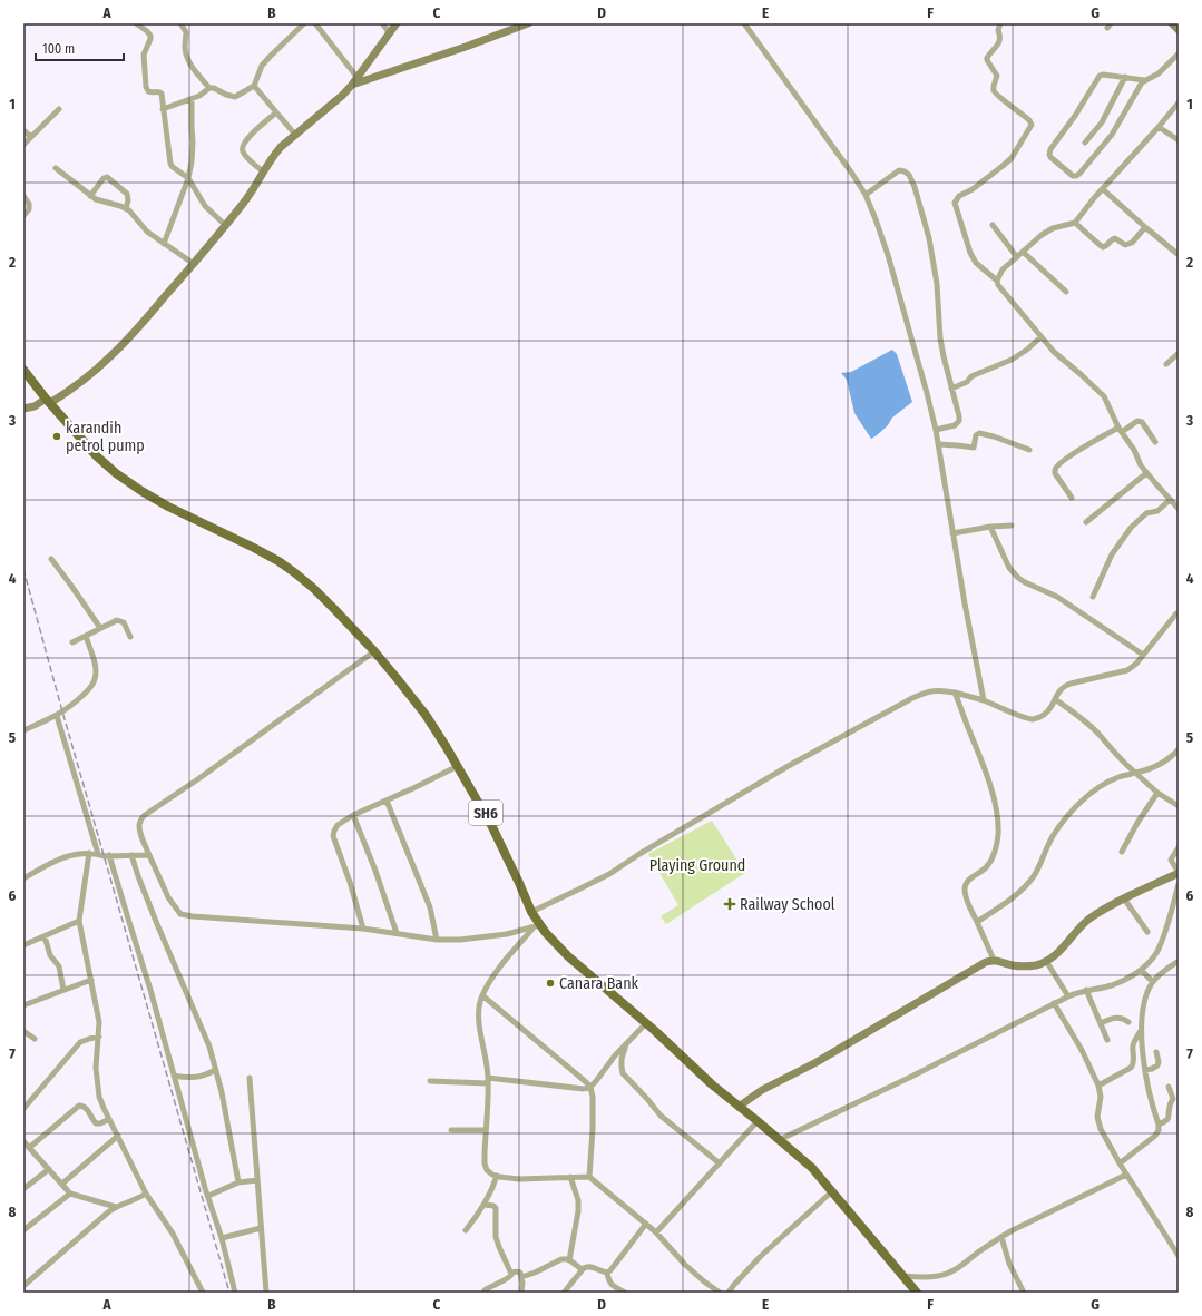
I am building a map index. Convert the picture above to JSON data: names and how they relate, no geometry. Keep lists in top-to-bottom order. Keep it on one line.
{"streets":{"main road":["SH6"]},"parks":["Playing Ground"],"places":{"other":["karandih petrol pump","Canara Bank"],"health":["Railway School"]},"scale_bar":"100 m","grid":{"columns":["A","B","C","D","E","F","G"],"rows":["1","2","3","4","5","6","7","8"]}}
